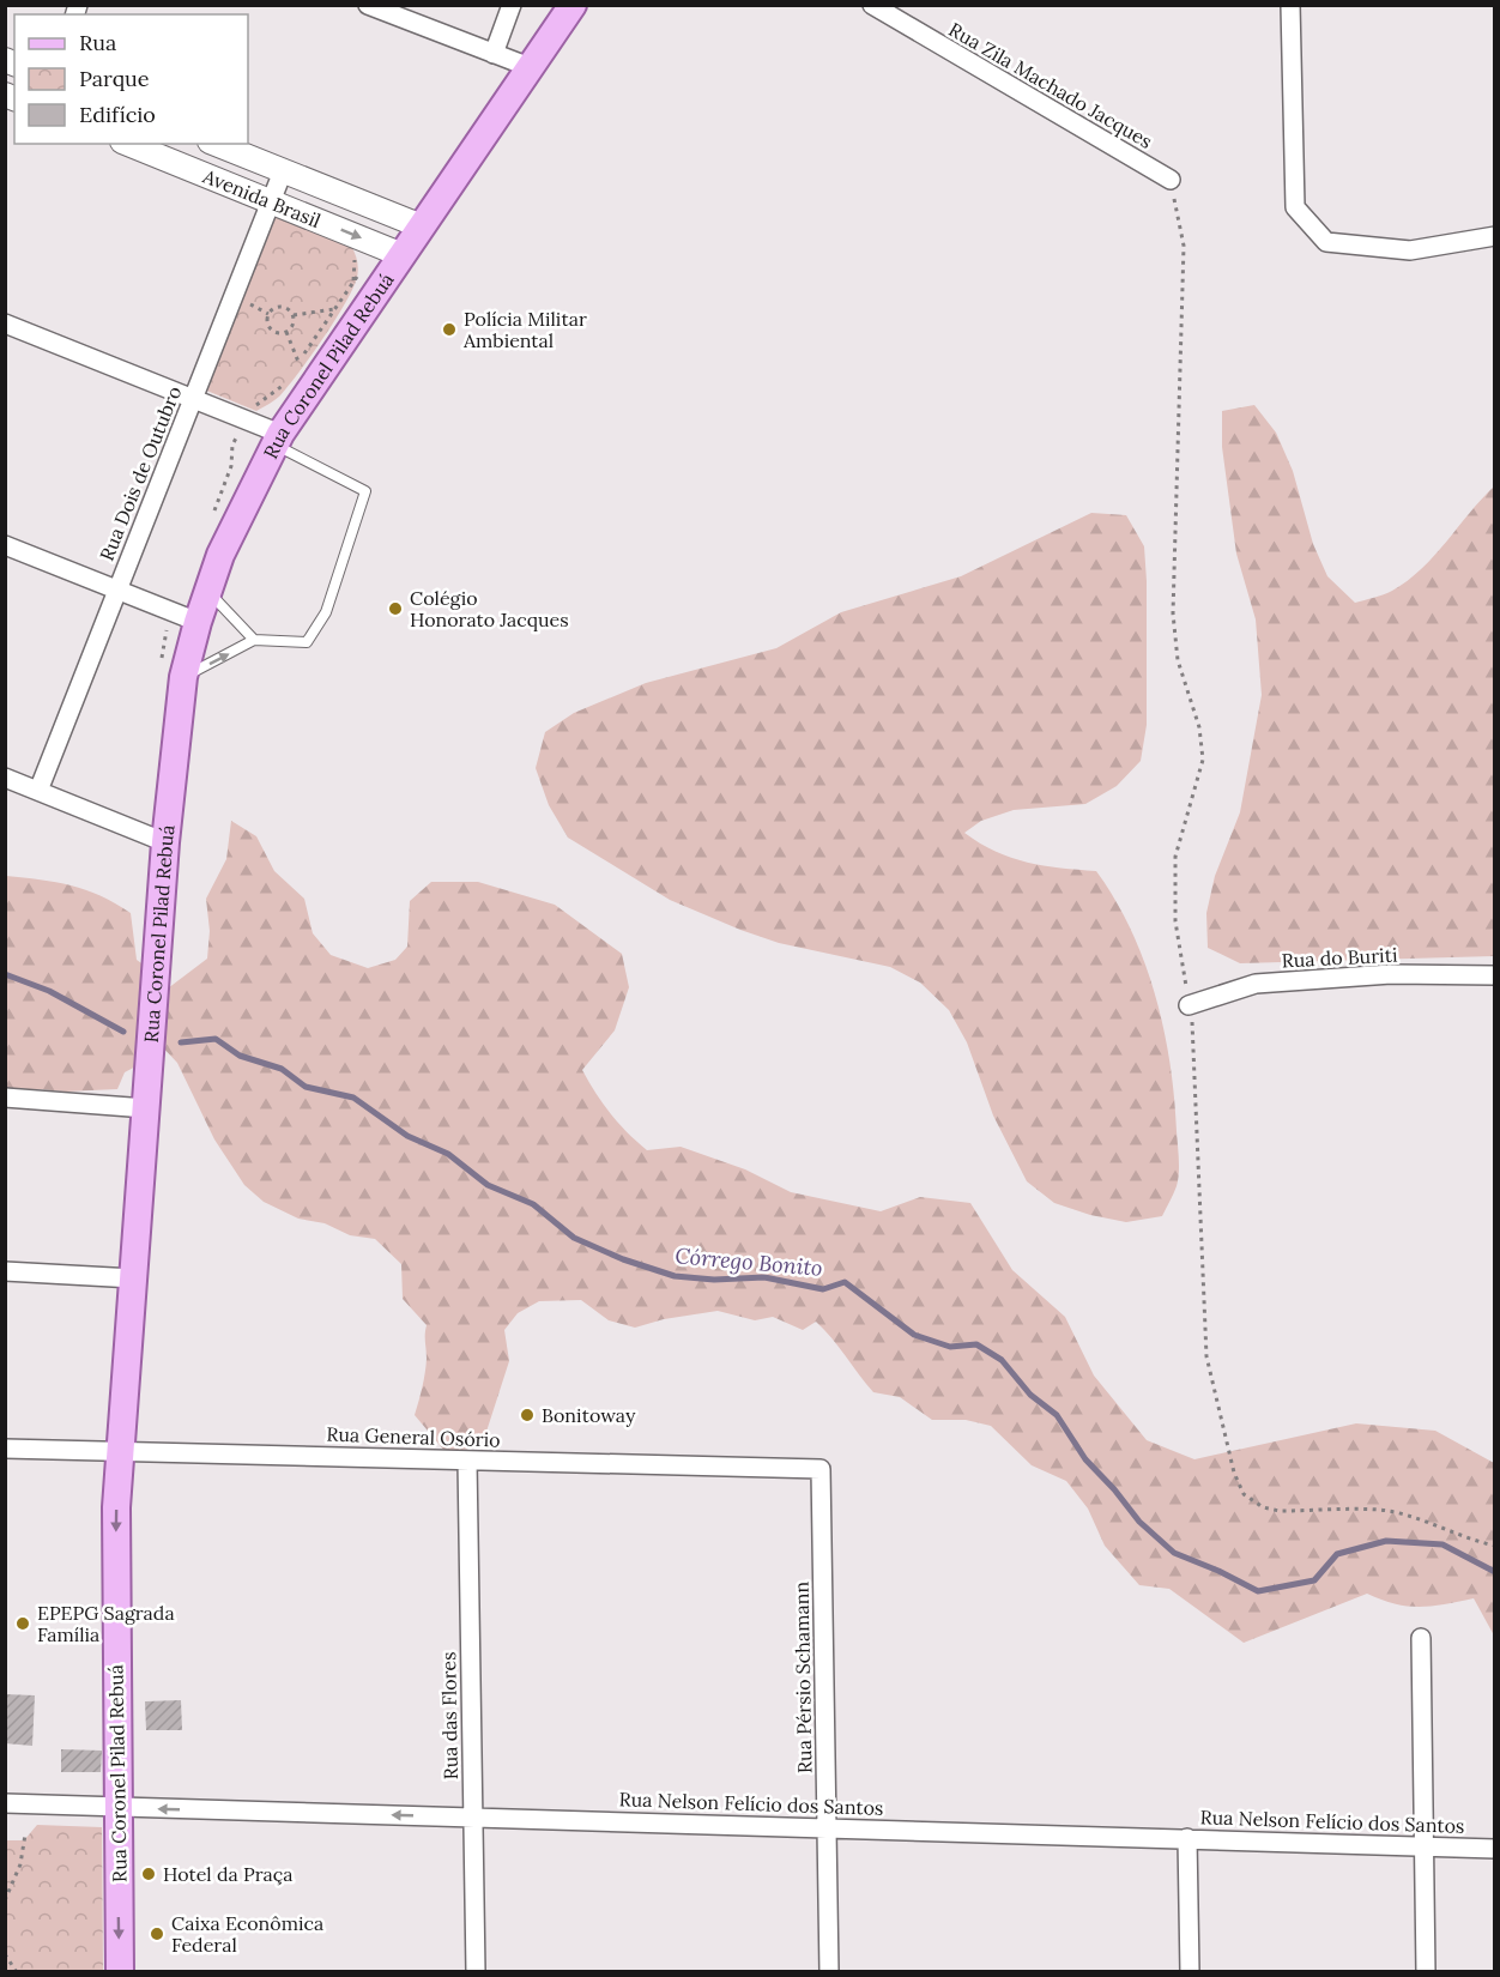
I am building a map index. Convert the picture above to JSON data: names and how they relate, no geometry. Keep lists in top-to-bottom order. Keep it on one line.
{"streets":{"main road":["Rua Coronel Pilad Rebuá"],"street":["Rua Zila Machado Jacques","Avenida Brasil","Rua Dois de Outubro","Rua do Buriti","Rua General Osório","Rua Pérsio Schamann","Rua das Flores","Rua Nelson Felício dos Santos"]},"crossings":[["Avenida Brasil","Rua Coronel Pilad Rebuá"],["Avenida Brasil","Rua Dois de Outubro"],["Rua Coronel Pilad Rebuá","Rua General Osório"],["Rua Coronel Pilad Rebuá","Rua Nelson Felício dos Santos"],["Rua General Osório","Rua Pérsio Schamann"],["Rua General Osório","Rua das Flores"],["Rua Pérsio Schamann","Rua Nelson Felício dos Santos"],["Rua das Flores","Rua Nelson Felício dos Santos"]],"water":["Córrego Bonito"],"places":["Polícia Militar Ambiental","Colégio Honorato Jacques","Bonitoway","EPEPG Sagrada Família","Hotel da Praça","Caixa Econômica Federal"],"legend":["Rua","Parque","Edifício"]}
